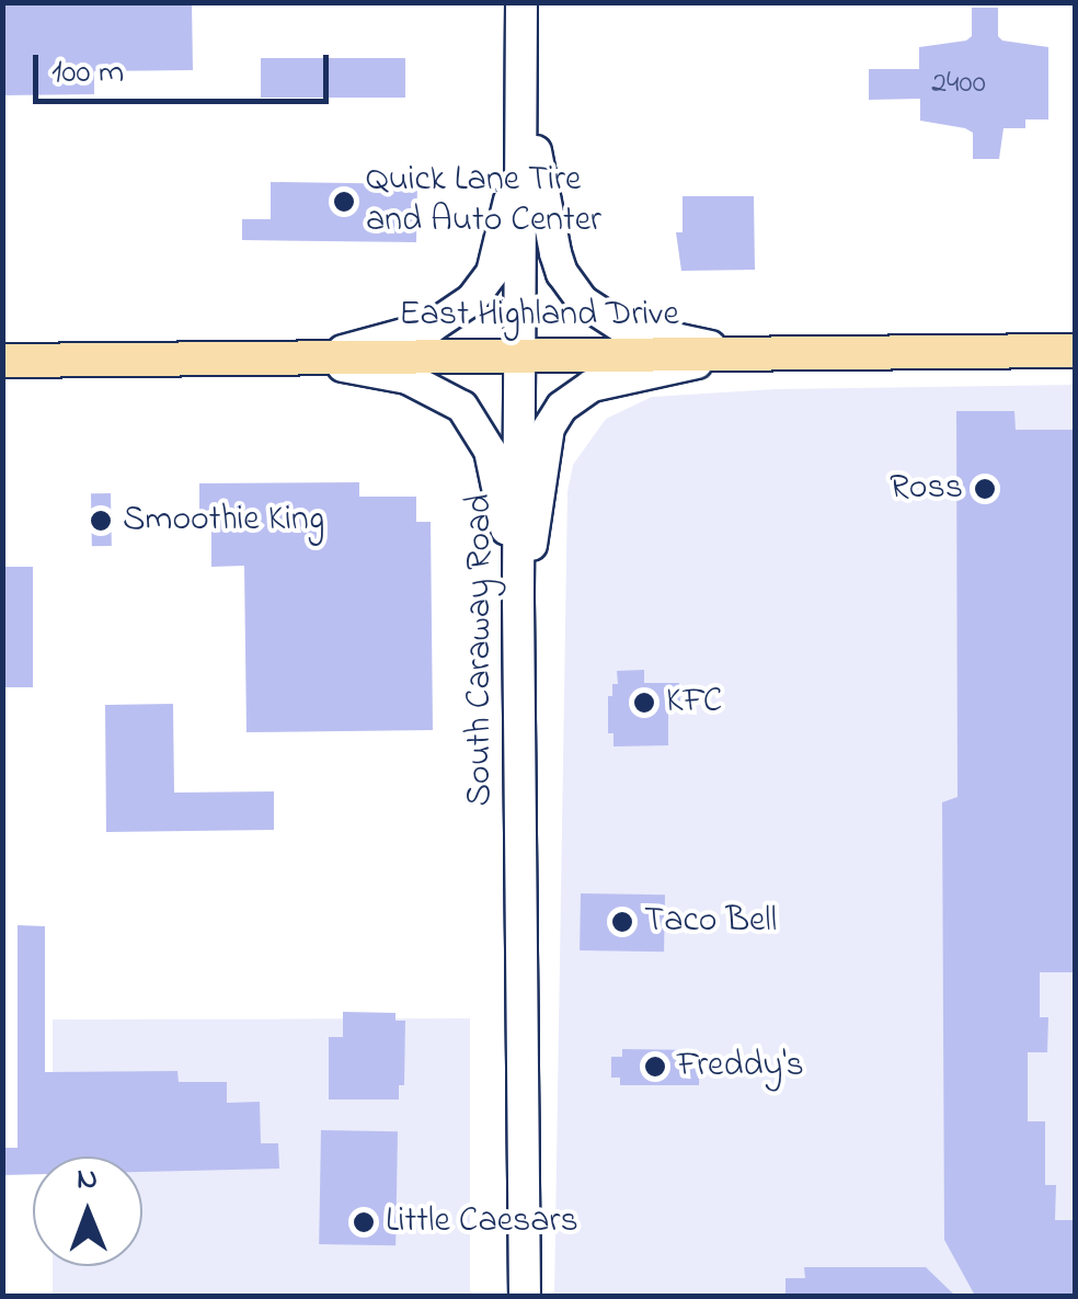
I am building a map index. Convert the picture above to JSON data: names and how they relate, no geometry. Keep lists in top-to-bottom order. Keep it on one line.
{"streets":{"main road":["East Highland Drive","South Caraway Road"]},"crossings":[["East Highland Drive","South Caraway Road"]],"places":["Quick Lane Tire and Auto Center","Ross","Smoothie King","KFC","Taco Bell","Freddy's","Little Caesars"],"house_numbers":["2400"],"scale_bar":"100 m","north":"top"}
